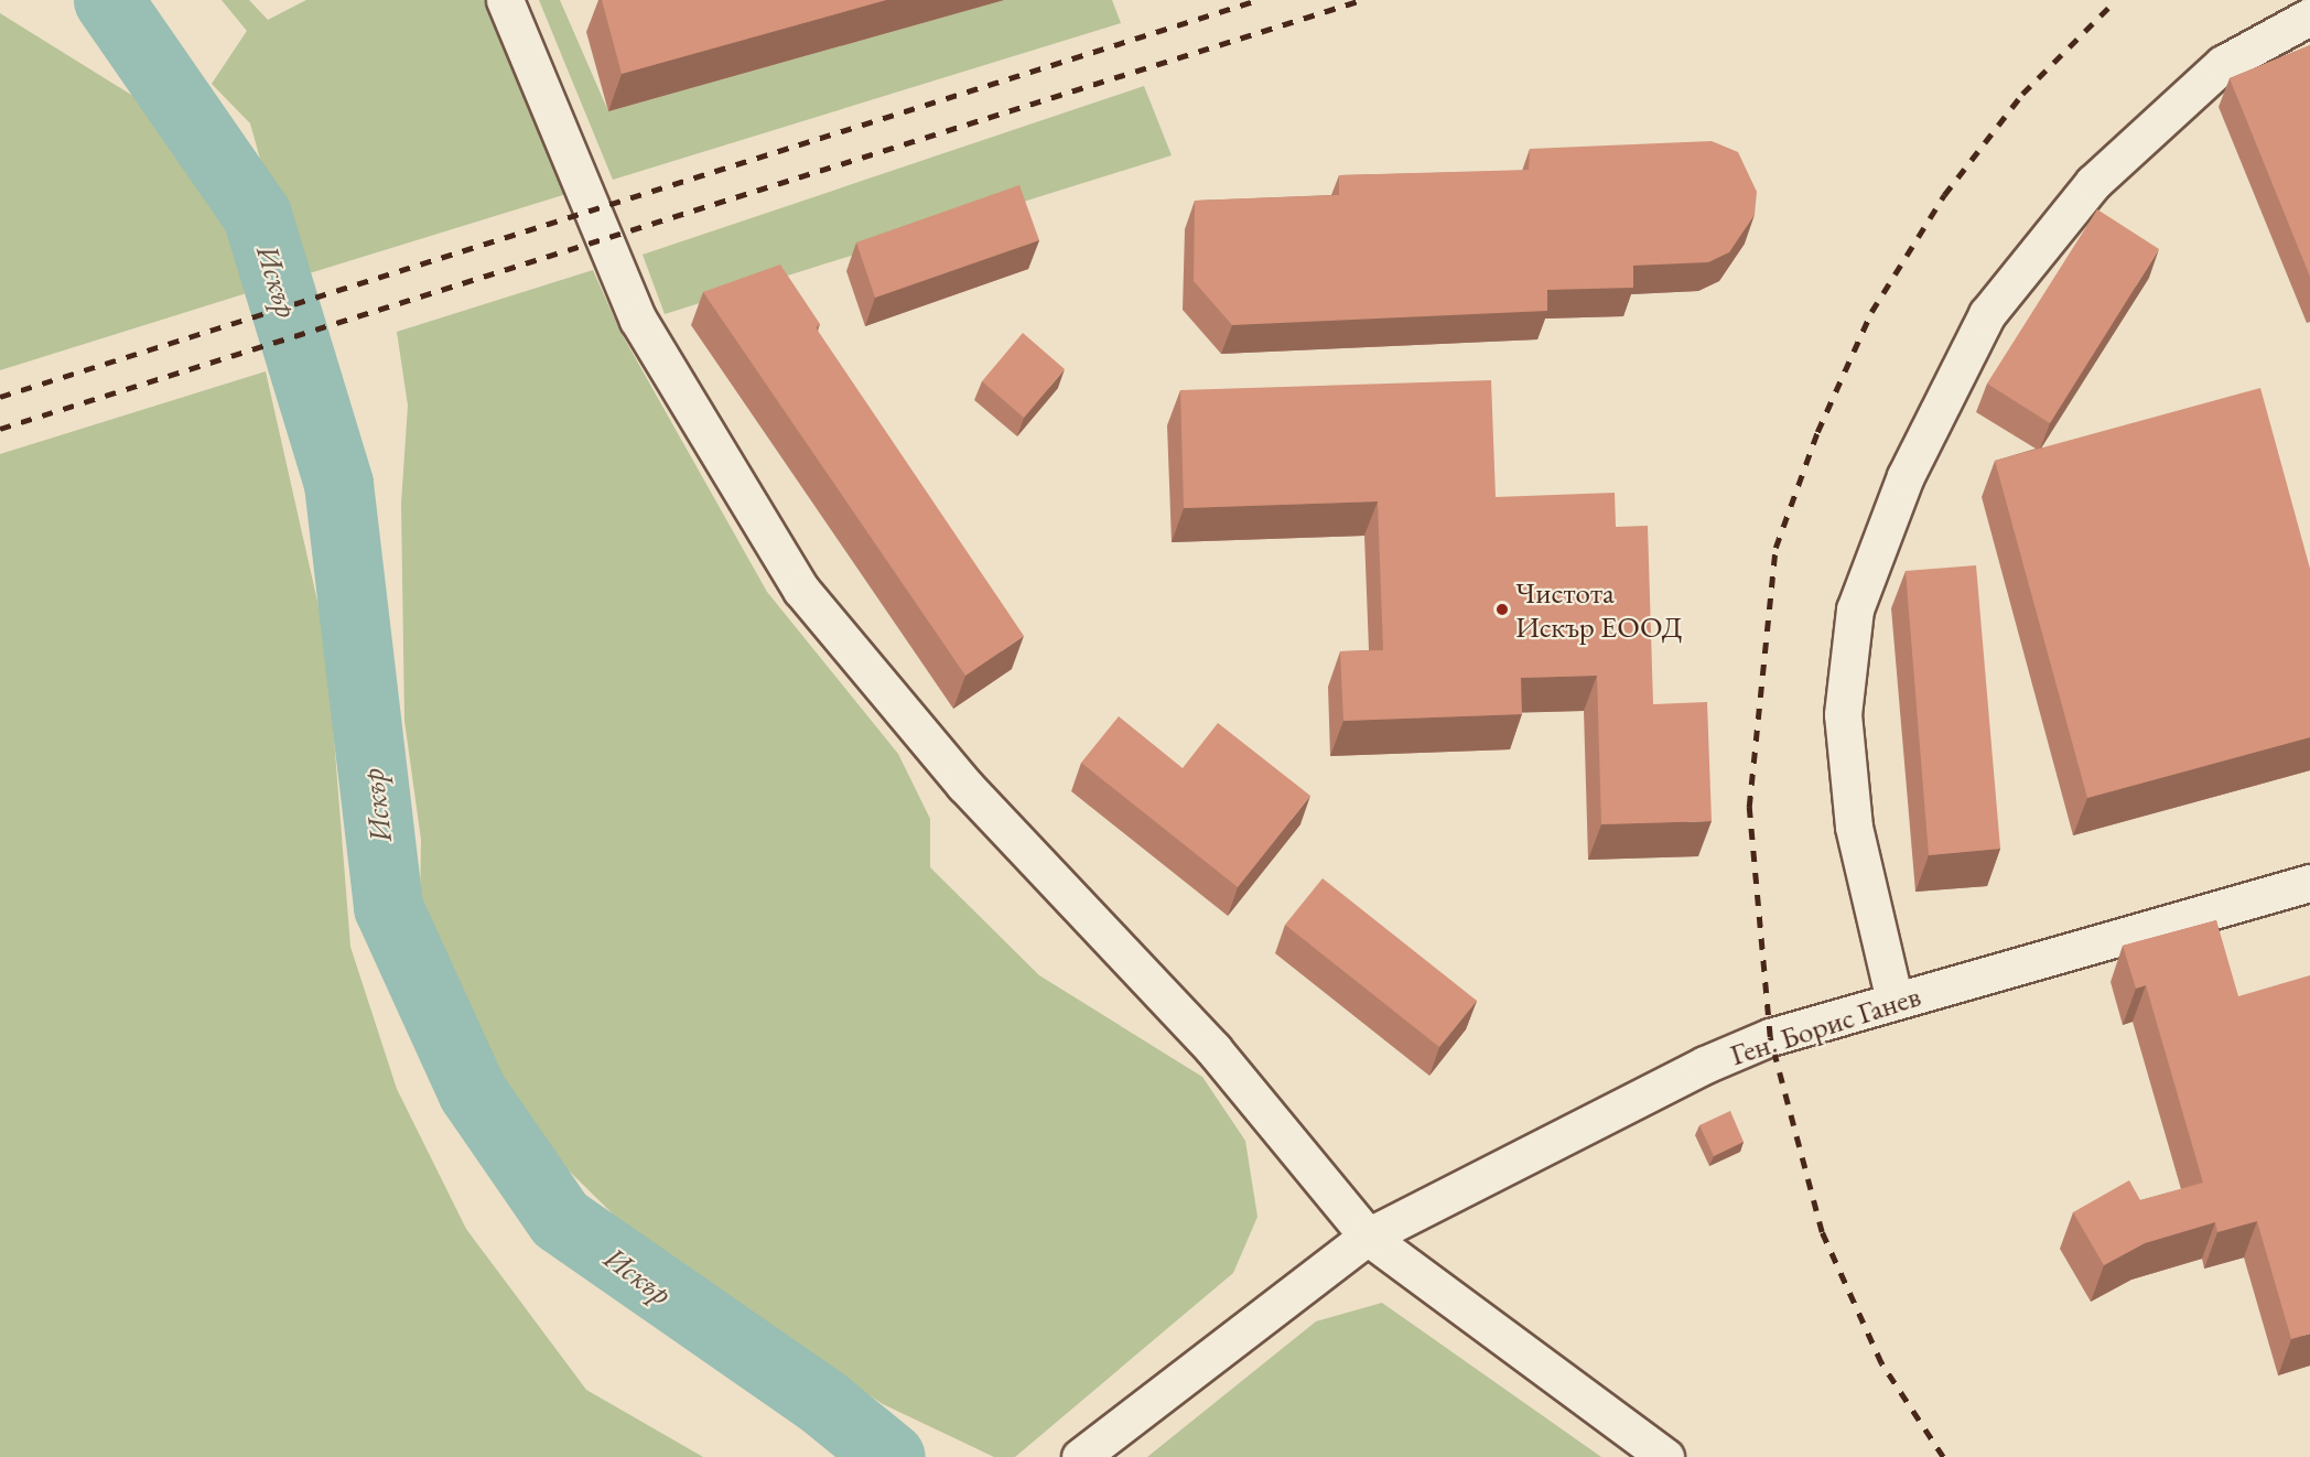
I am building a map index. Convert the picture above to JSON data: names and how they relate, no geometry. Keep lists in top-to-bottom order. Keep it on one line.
{"streets":{"street":["Ген. Борис Ганев"]},"water":["Искър"],"places":["Чистота Искър ЕООД"]}
